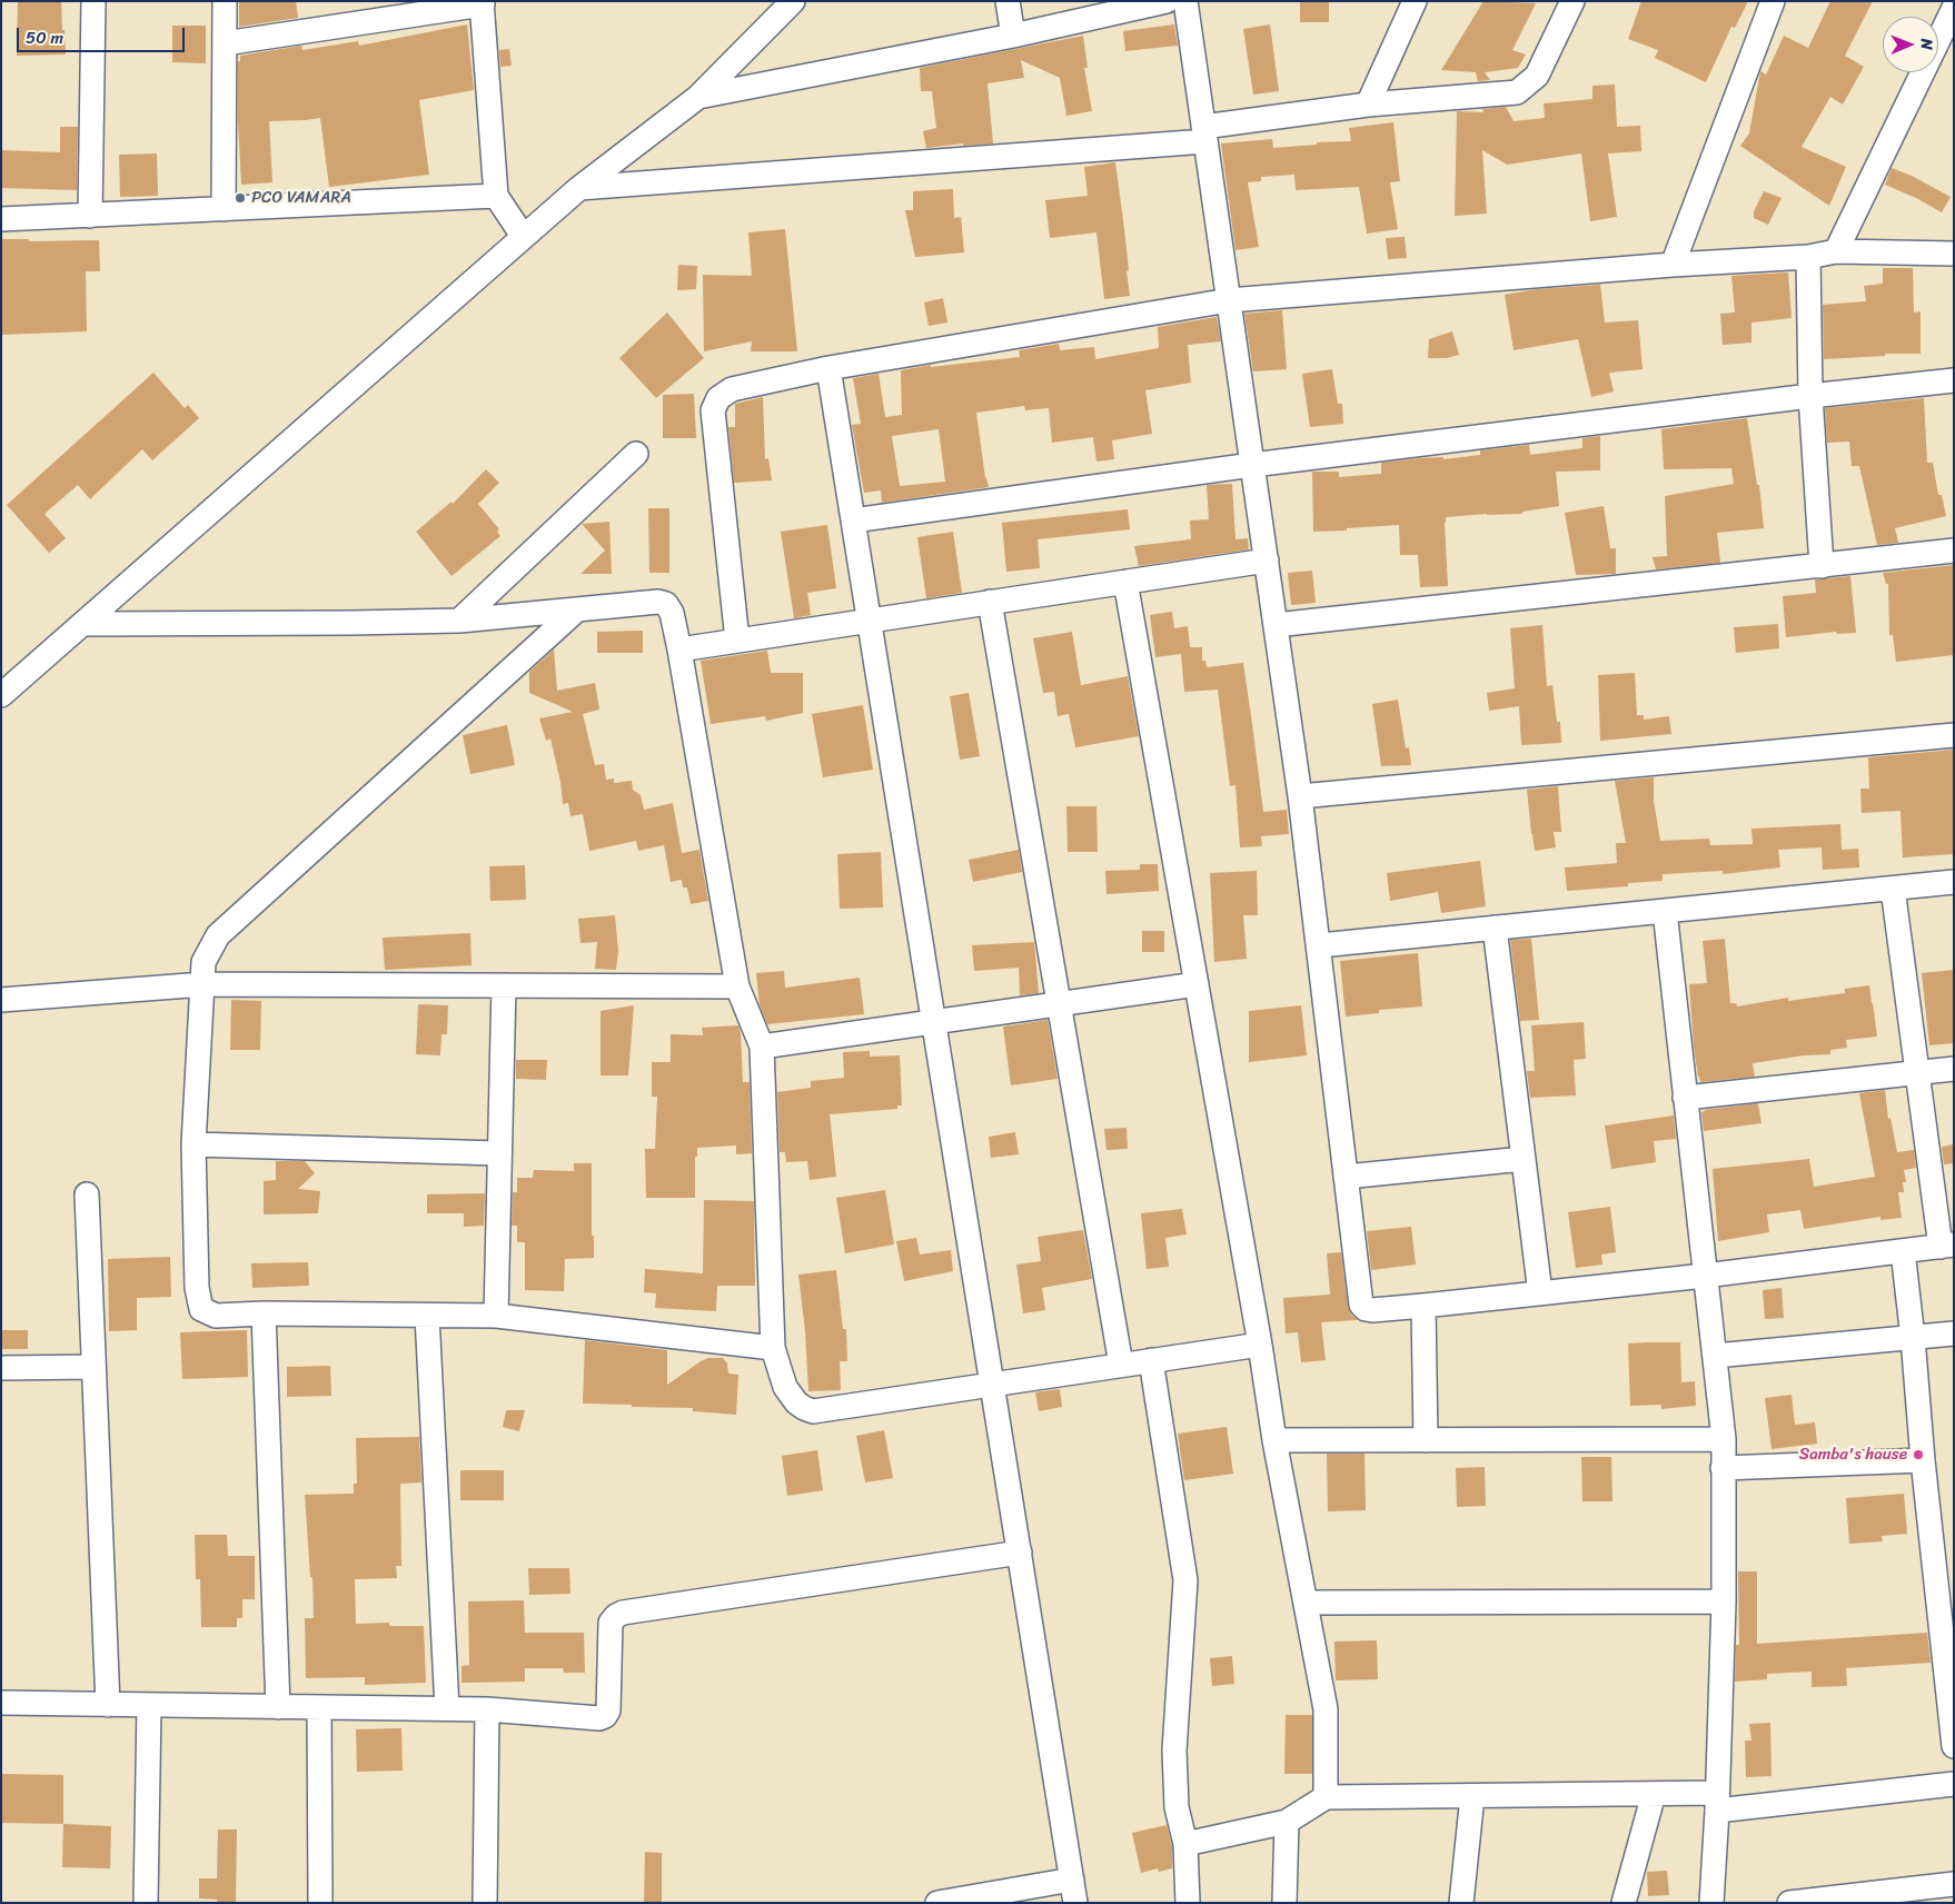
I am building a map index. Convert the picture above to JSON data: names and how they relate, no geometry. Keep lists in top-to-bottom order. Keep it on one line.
{"places":["PCO VAMARA","Samba's hause"],"scale_bar":"50 m","north":"right"}
